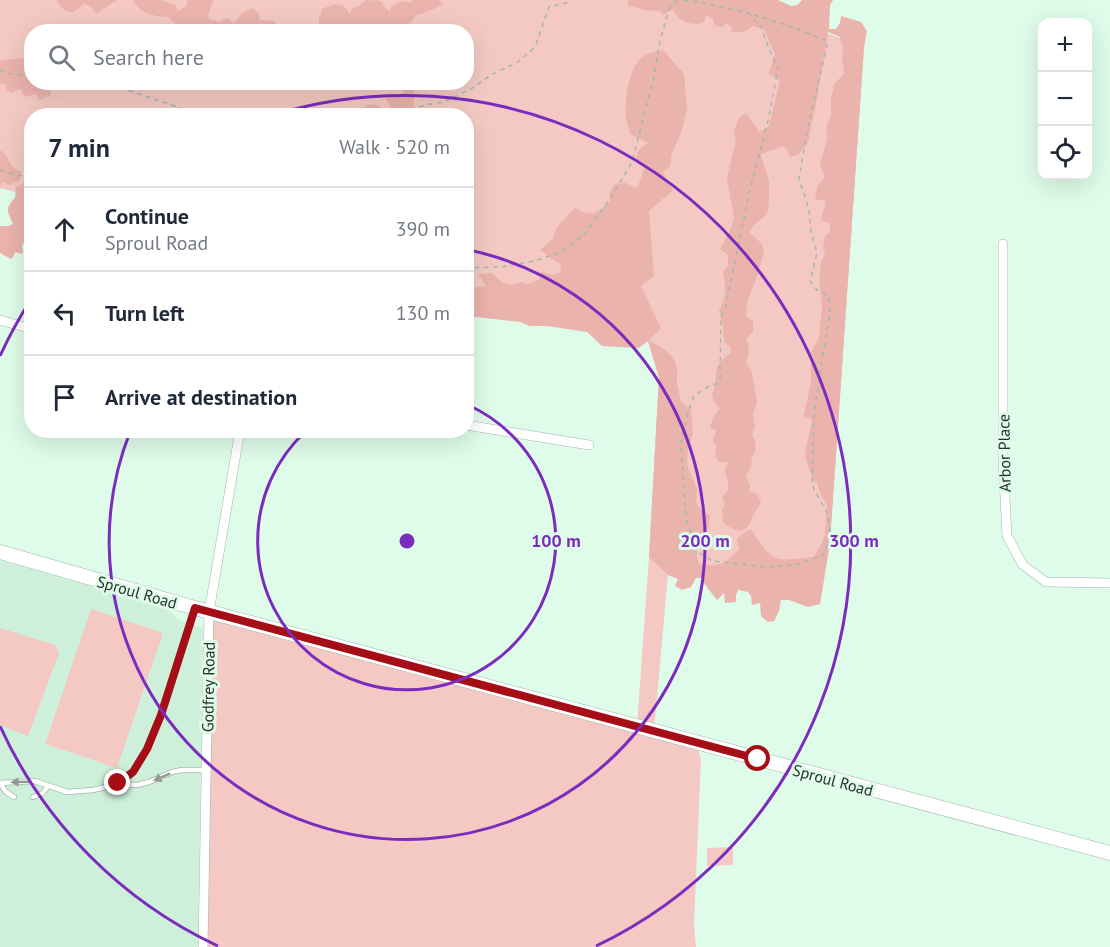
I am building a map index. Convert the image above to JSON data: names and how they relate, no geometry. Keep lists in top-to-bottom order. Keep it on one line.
{"streets":{"main road":["Sproul Road"],"street":["Arbor Place","Godfrey Road"]},"crossings":[["Sproul Road","Godfrey Road"]],"page":{"map_buttons":["+","−"],"search":"Search here","heading":["7 min","Walk · 520 m"],"list":[["Continue","Sproul Road","390 m"],["Turn left","130 m"],"Arrive at destination"]},"rings":["100 m","200 m","300 m"]}
